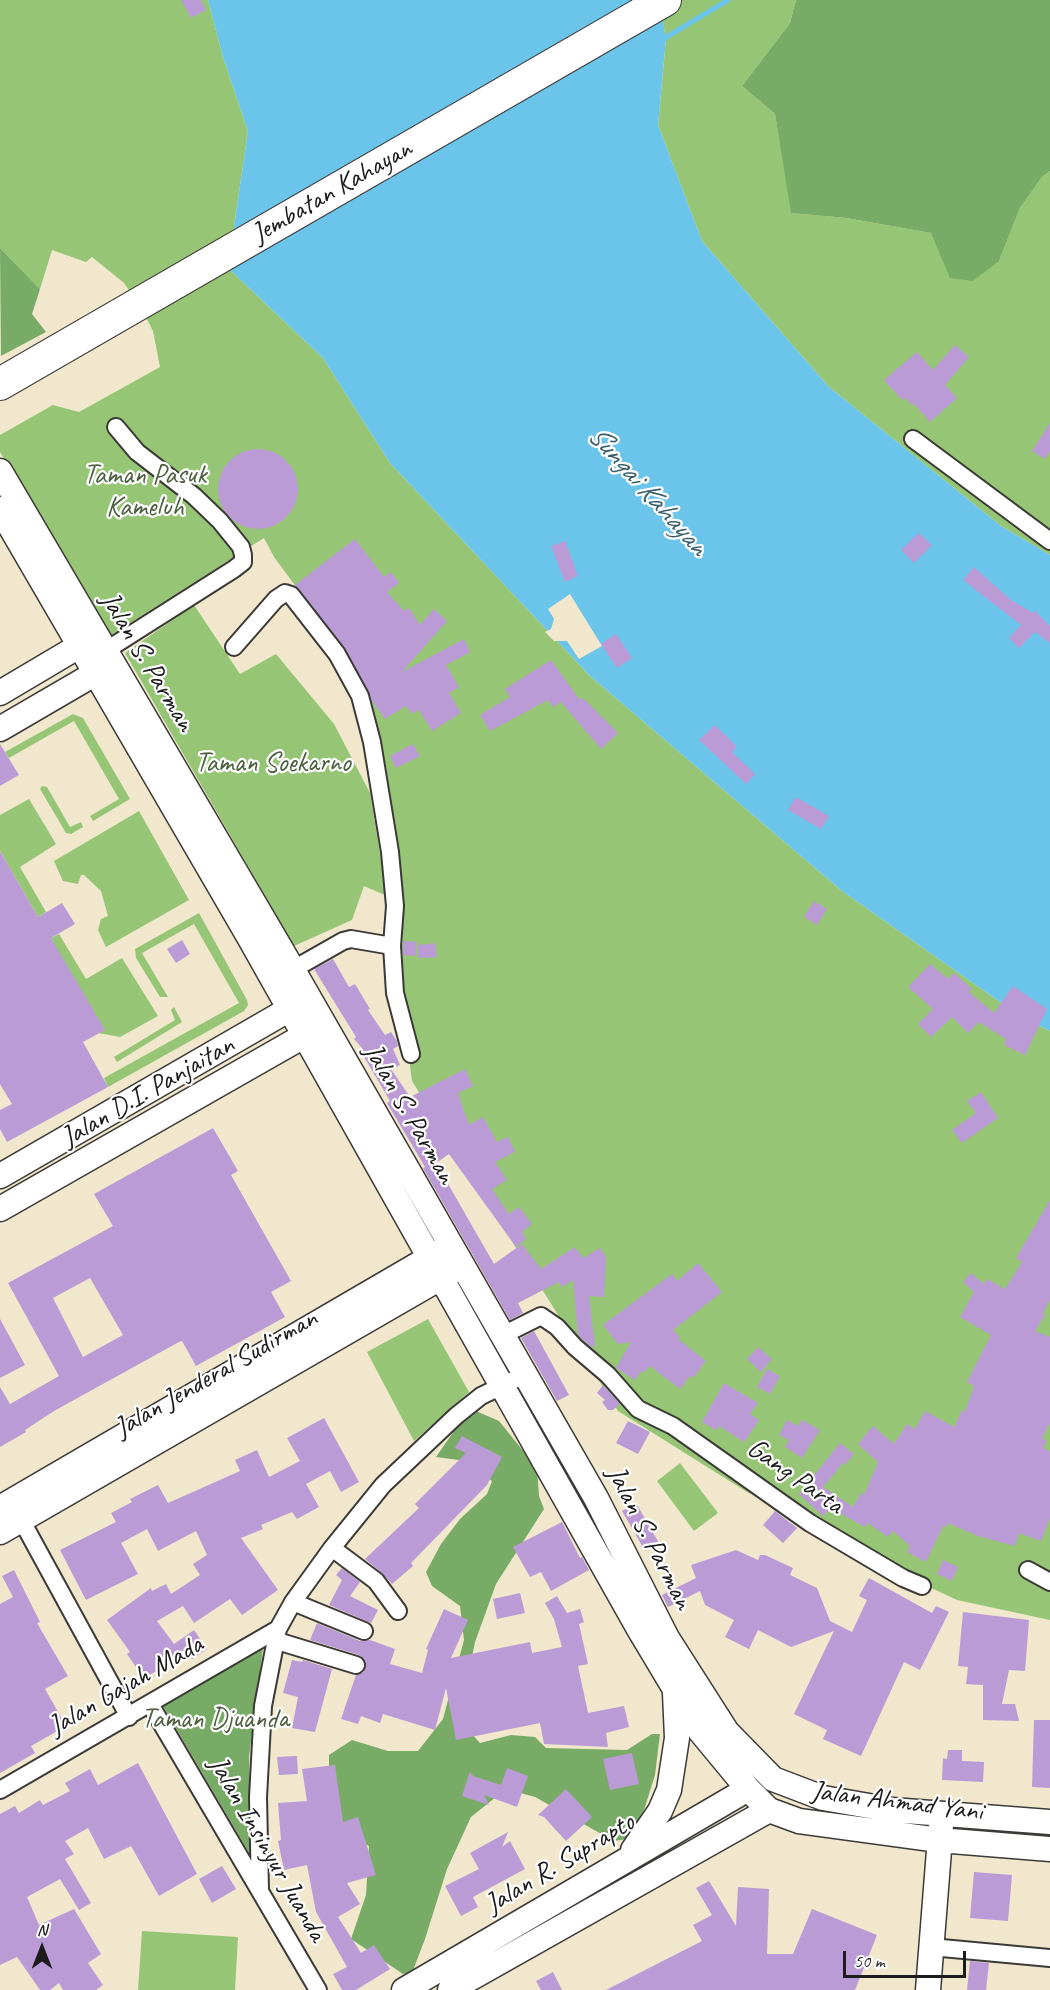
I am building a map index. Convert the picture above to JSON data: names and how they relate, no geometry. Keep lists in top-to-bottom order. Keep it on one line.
{"streets":{"highway":["Jembatan Kahayan"],"main road":["Jalan S. Parman","Jalan D.I. Panjaitan","Jalan Jenderal Sudirman","Jalan Ahmad Yani","Jalan R. Suprapto"],"street":["Gang Parta","Jalan Gajah Mada","Jalan Insinyur Juanda"]},"crossings":[["Jalan S. Parman","Jalan D.I. Panjaitan"],["Jalan S. Parman","Jalan Jenderal Sudirman"],["Jalan S. Parman","Gang Parta"],["Jalan S. Parman","Jalan Ahmad Yani"],["Jalan S. Parman","Jalan R. Suprapto"],["Jalan Gajah Mada","Jalan Insinyur Juanda"],["Jalan Ahmad Yani","Jalan R. Suprapto"]],"water":["Sungai Kahayan"],"parks":["Taman Pasuk Kameluh","Taman Soekarno","Taman Djuanda"],"scale_bar":"50 m","north":"top"}
